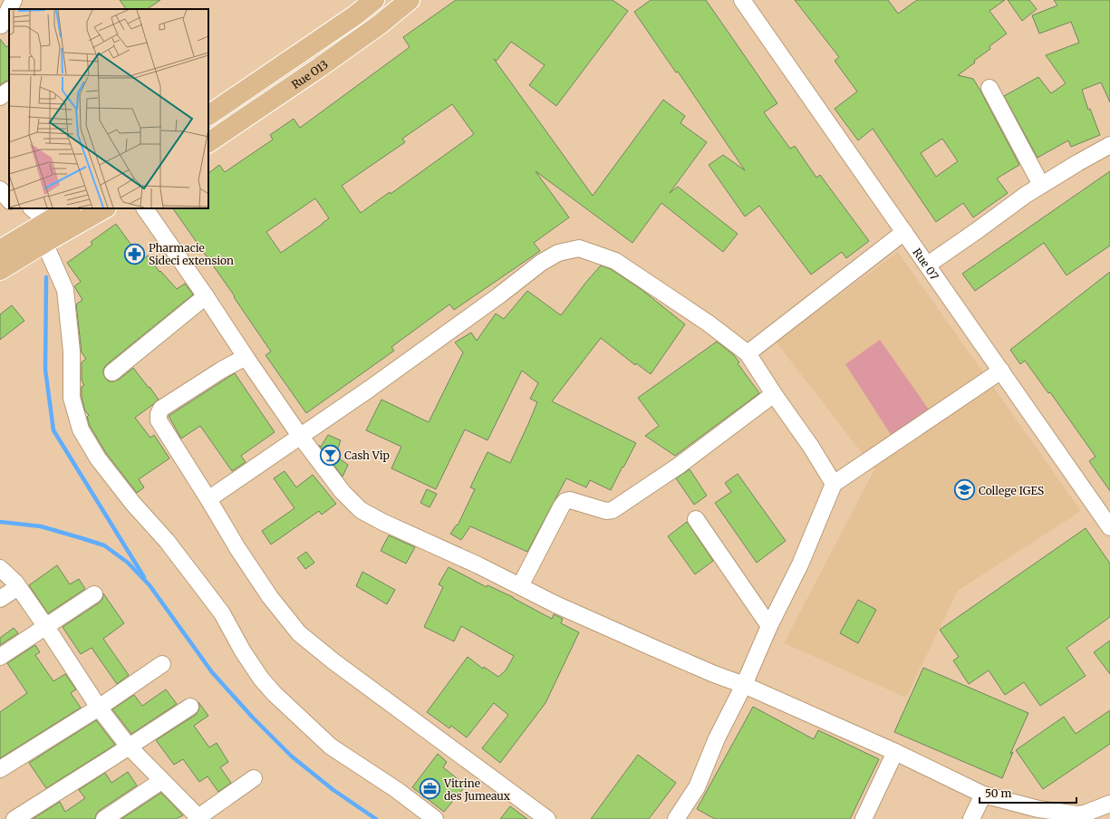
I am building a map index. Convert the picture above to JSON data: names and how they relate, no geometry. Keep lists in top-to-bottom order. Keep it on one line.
{"streets":{"main road":["Rue O13"],"street":["Rue 07"]},"places":{"pharmacy":["Pharmacie Sideci extension"],"bar":["Cash Vip"],"school or university":["College IGES"],"office":["Vitrine des Jumeaux"]},"scale_bar":"50 m"}
